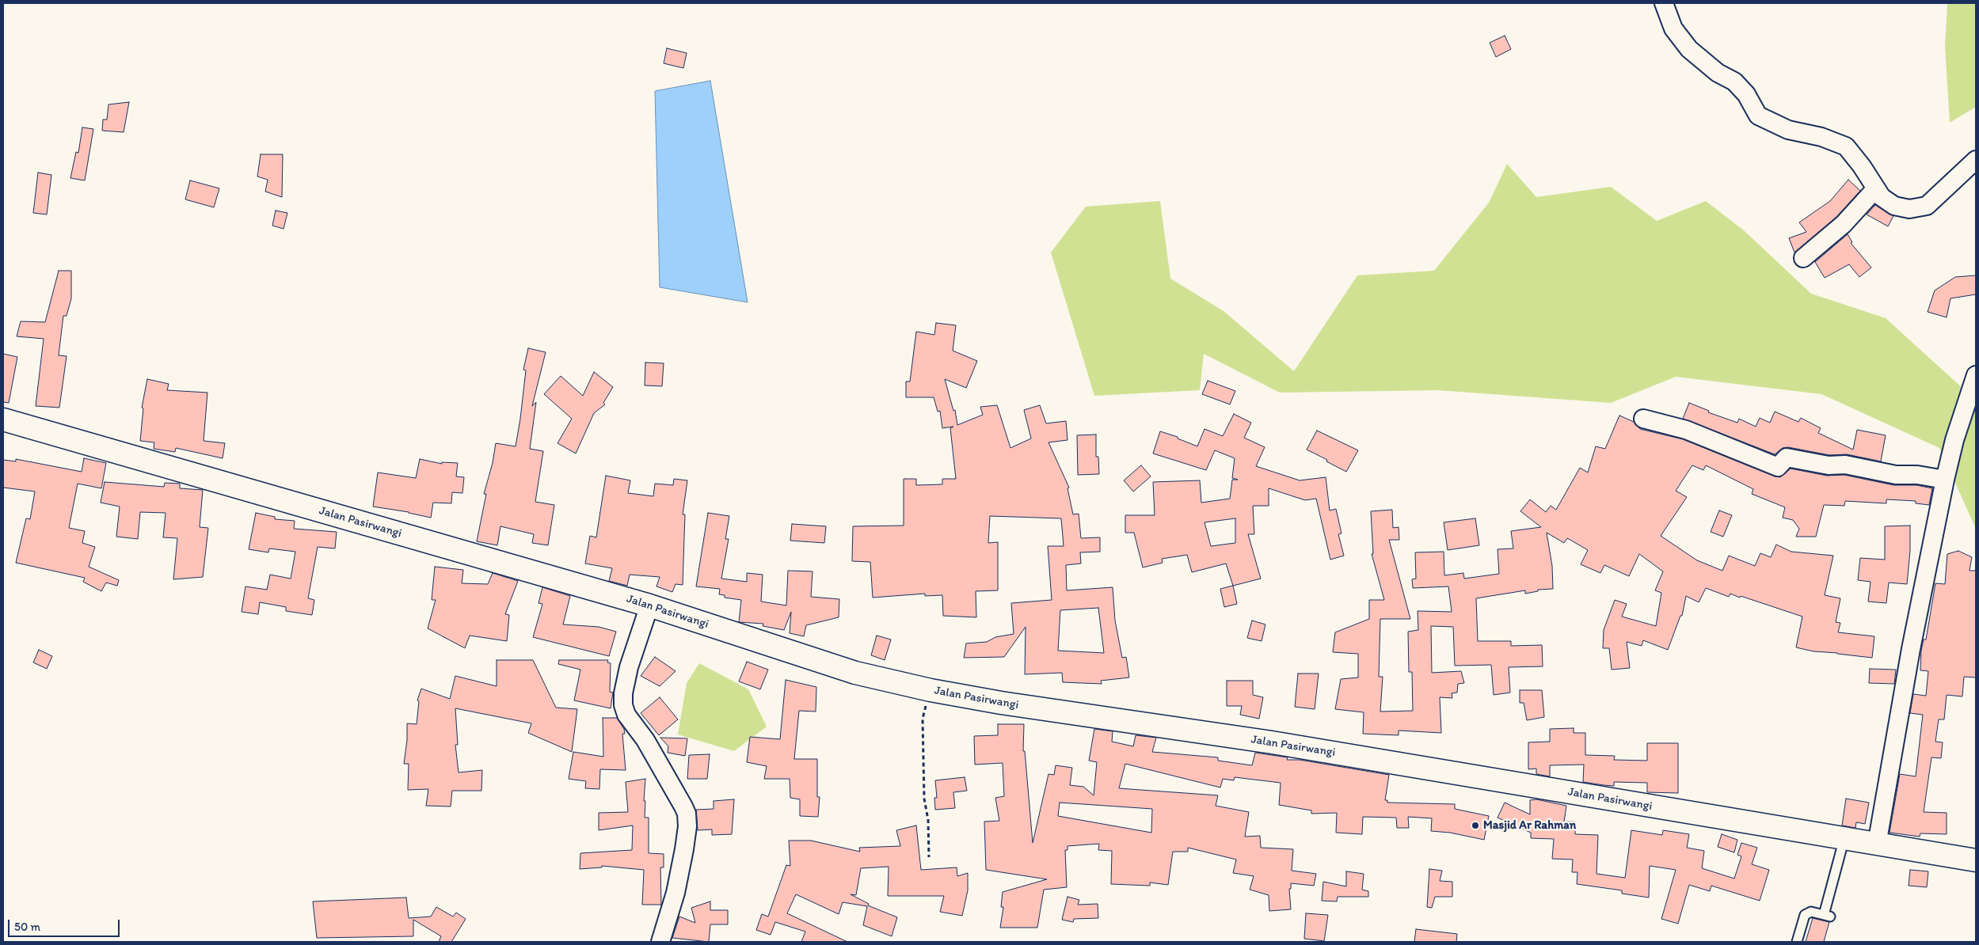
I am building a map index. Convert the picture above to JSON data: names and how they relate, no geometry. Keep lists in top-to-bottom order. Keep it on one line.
{"streets":{"street":["Jalan Pasirwangi"]},"places":["Masjid Ar Rahman"],"scale_bar":"50 m"}
